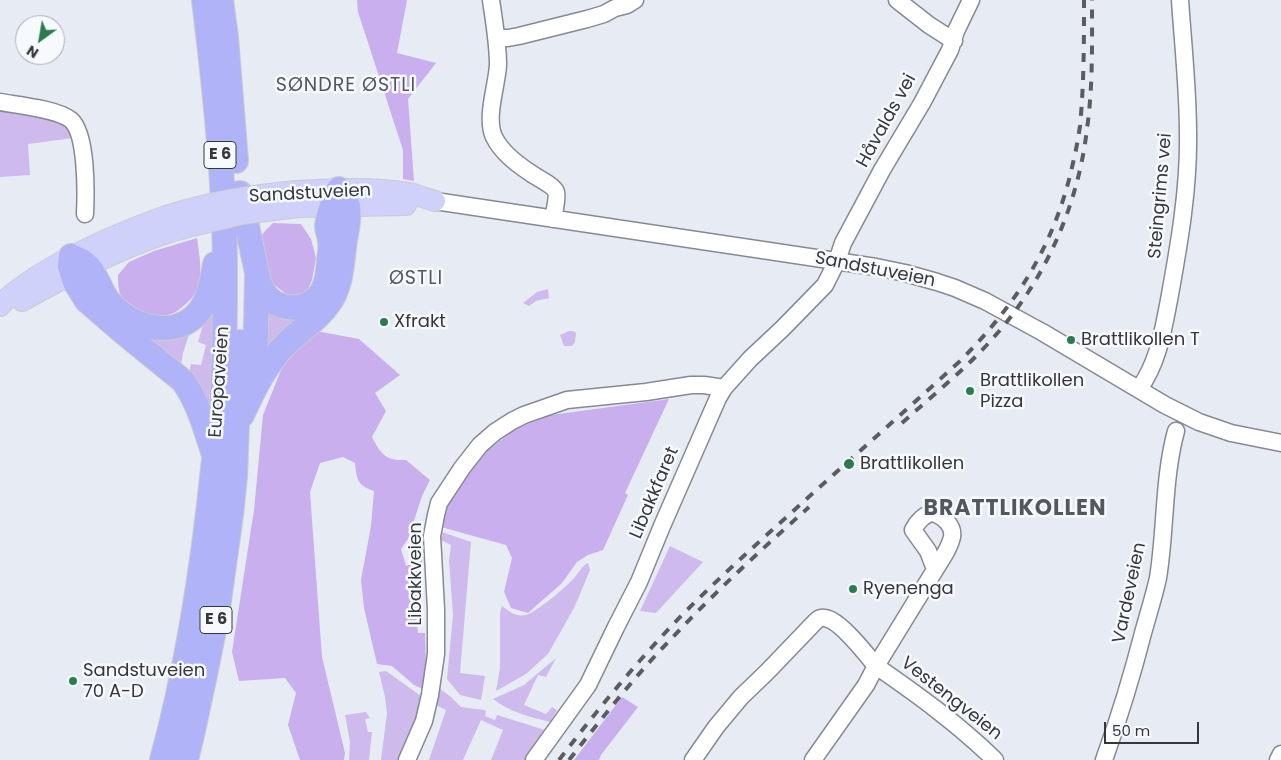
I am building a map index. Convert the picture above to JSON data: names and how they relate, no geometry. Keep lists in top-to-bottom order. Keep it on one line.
{"streets":{"highway":["E 6","Europaveien"],"main road":["Sandstuveien"],"street":["Håvalds vei","Steingrims vei","Libakkfaret","Libakkveien","Vardeveien","Vestengveien"]},"crossings":[["Håvalds vei","Sandstuveien"],["Håvalds vei","Libakkfaret"],["E 6","Sandstuveien"],["E 6","Europaveien"],["Sandstuveien","Steingrims vei"],["Sandstuveien","Libakkfaret"],["Libakkfaret","Libakkveien"]],"districts":["SØNDRE ØSTLI","ØSTLI","BRATTLIKOLLEN"],"places":["Xfrakt","Brattlikollen T","Brattlikollen Pizza","Brattlikollen","Ryenenga","Sandstuveien 70 A-D"],"scale_bar":"50 m","north":"bottom left"}
